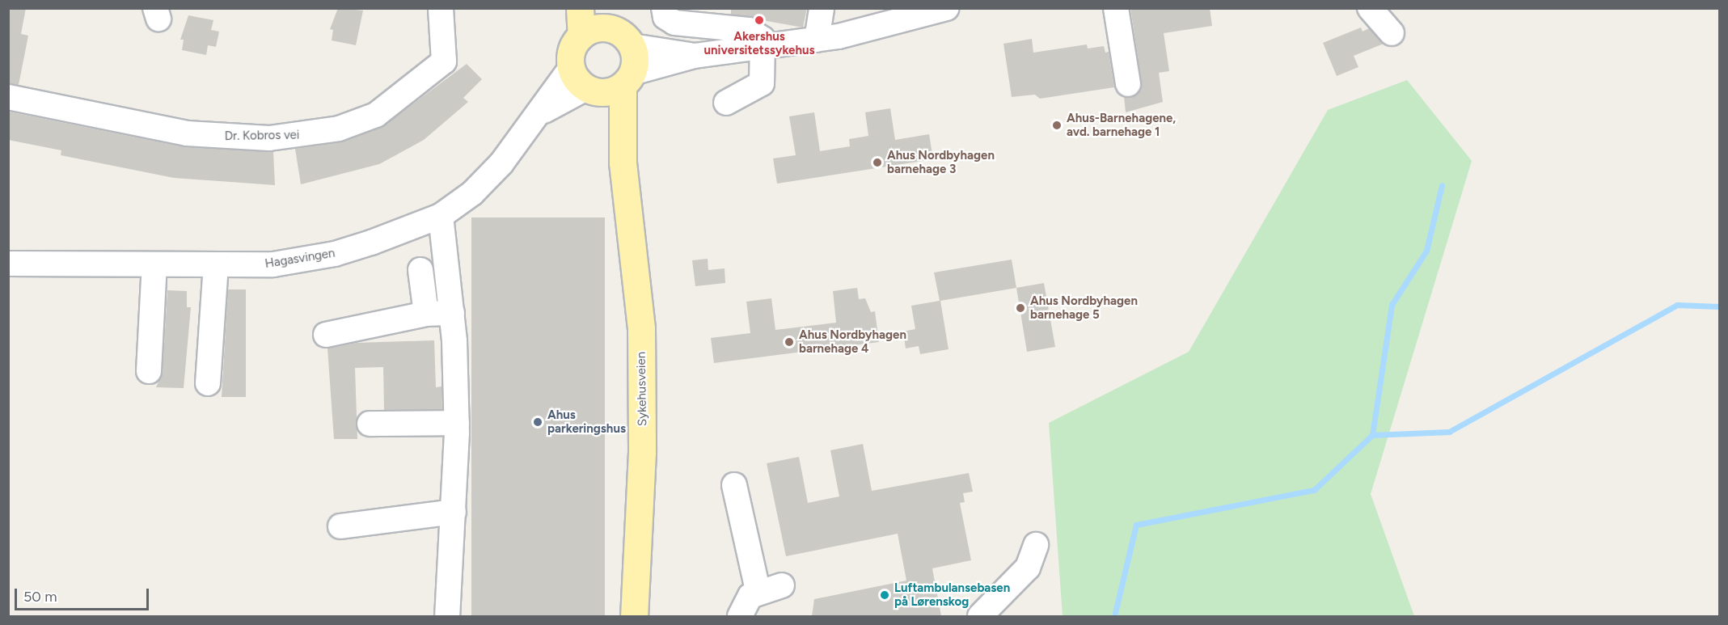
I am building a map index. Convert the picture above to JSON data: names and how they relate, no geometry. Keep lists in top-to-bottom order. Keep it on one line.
{"streets":{"main road":["Sykehusveien"],"street":["Dr. Kobros vei","Hagasvingen"]},"crossings":[["Hagasvingen","Sykehusveien"]],"places":["Akershus universitetssykehus","Ahus-Barnehagene, avd. barnehage 1","Ahus Nordbyhagen barnehage 3","Ahus Nordbyhagen barnehage 5","Ahus Nordbyhagen barnehage 4","Ahus parkeringshus","Luftambulansebasen på Lørenskog"],"scale_bar":"50 m"}
